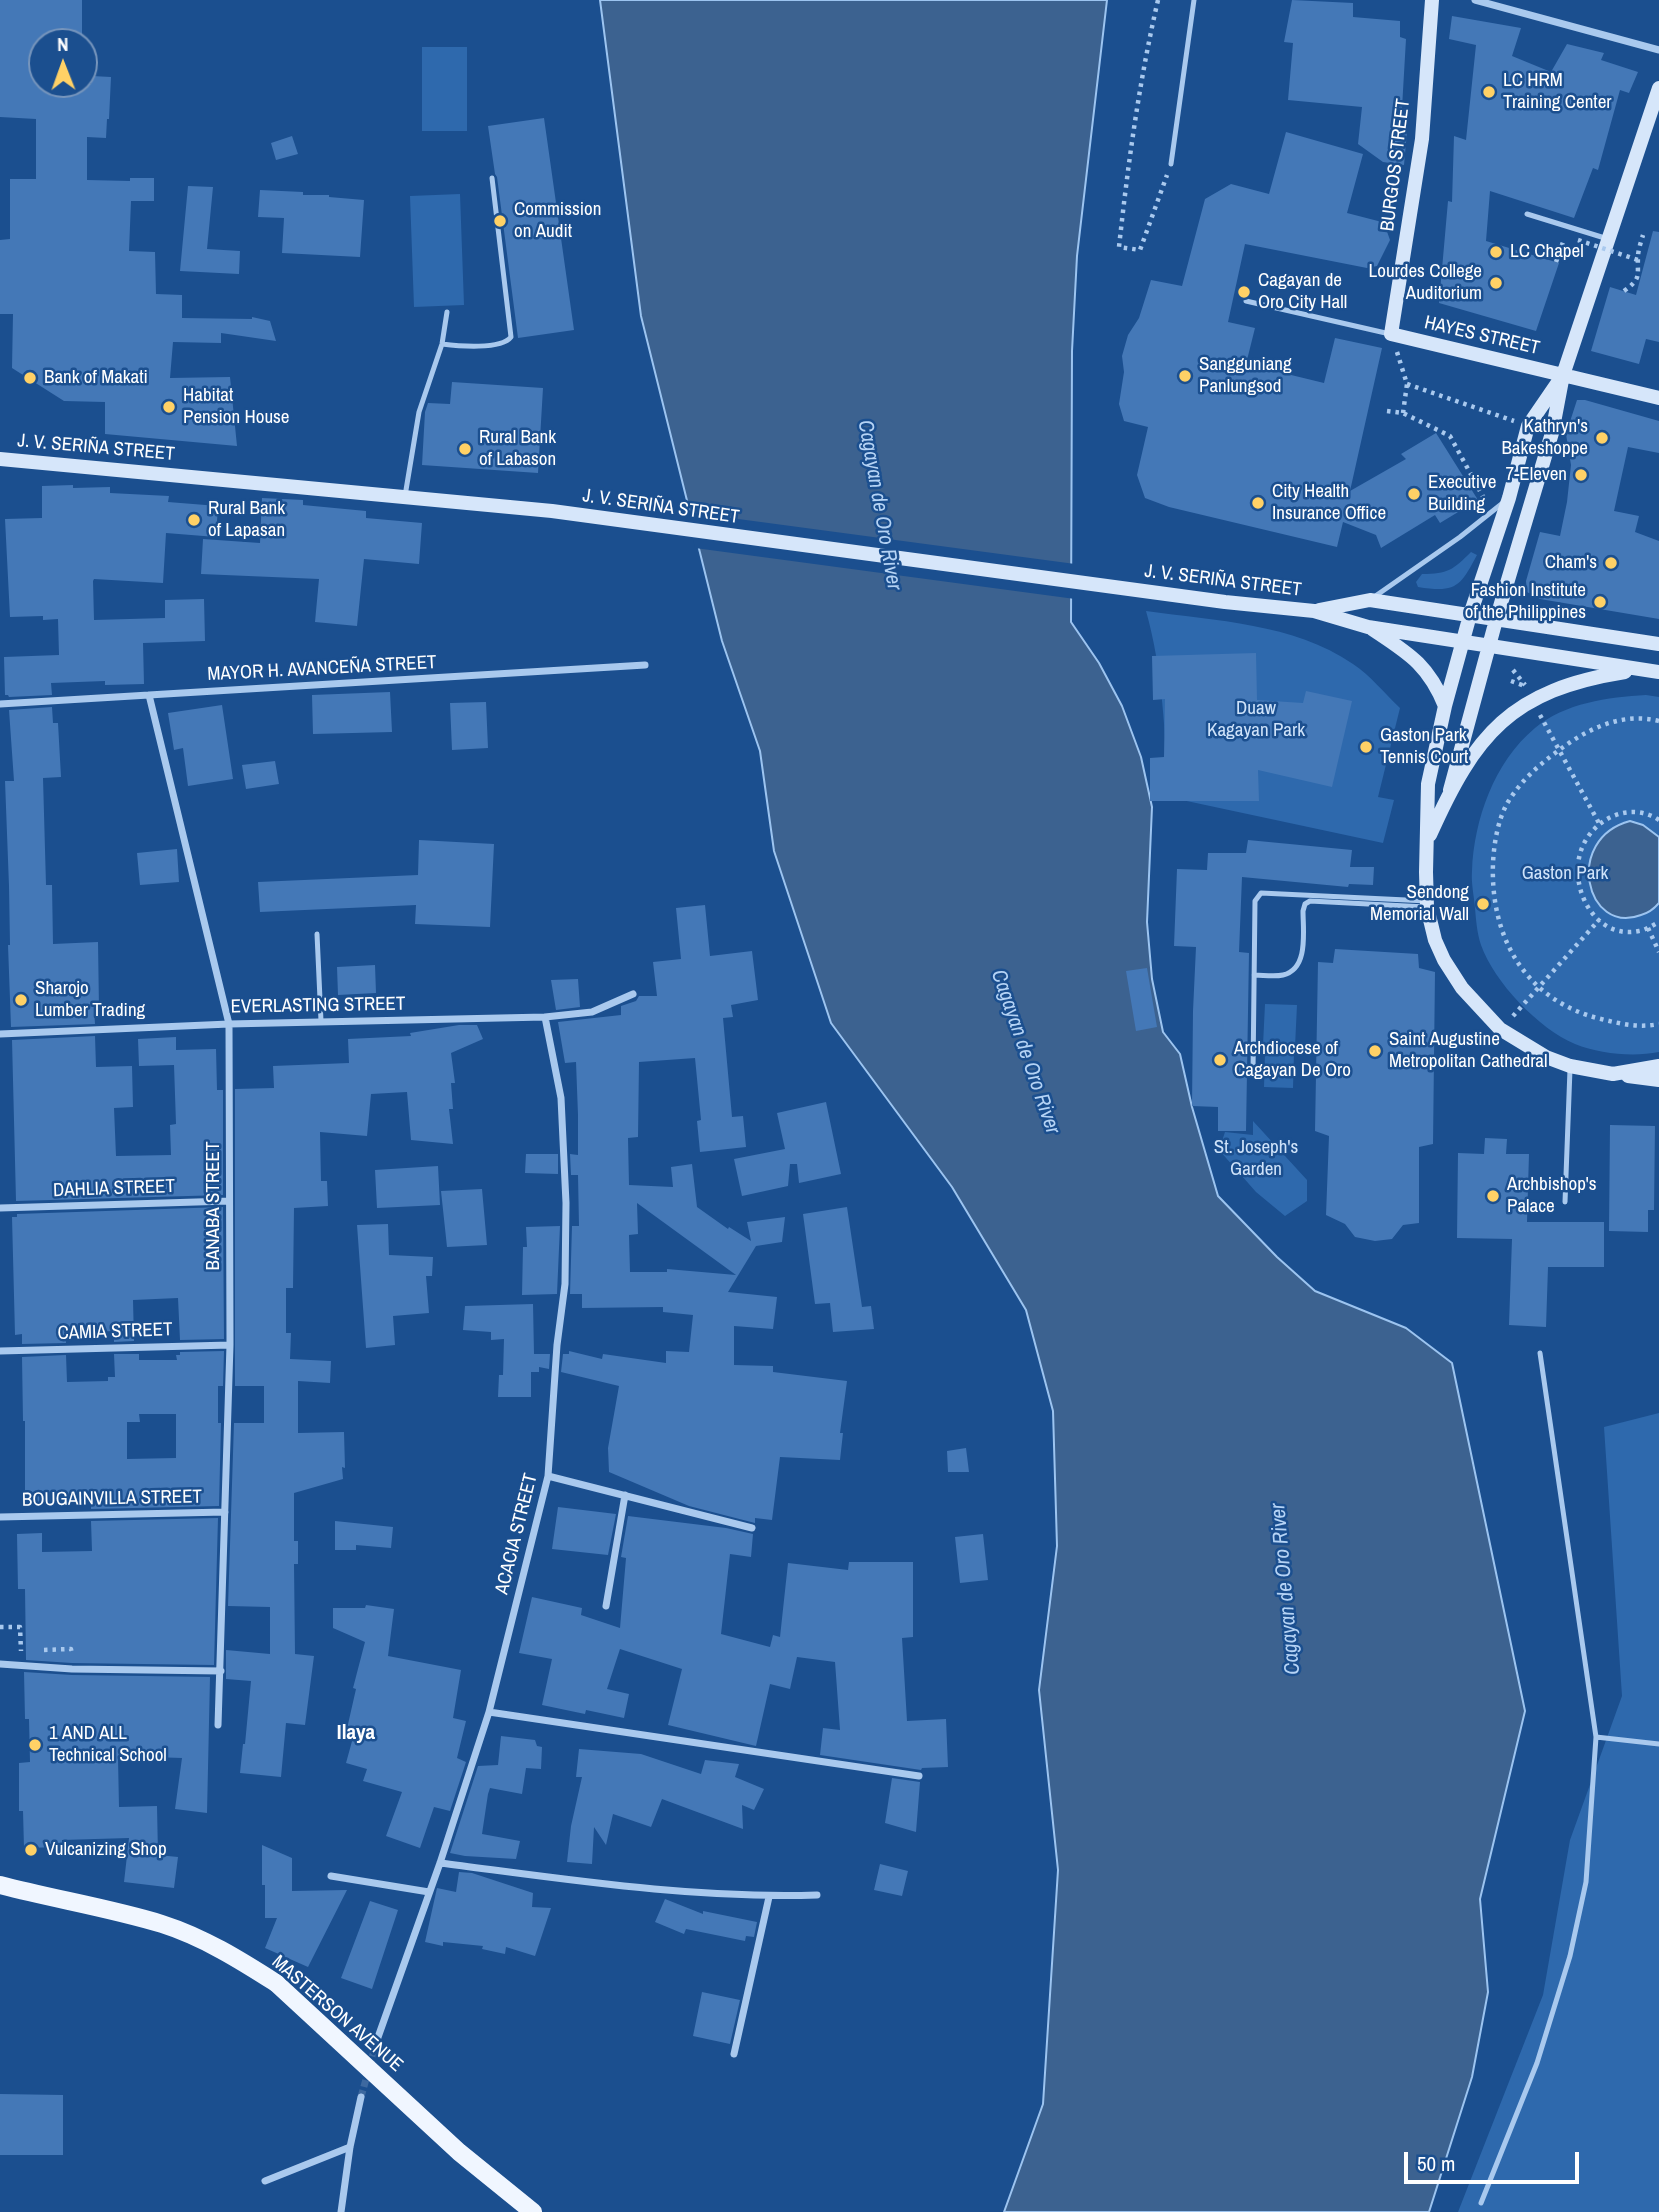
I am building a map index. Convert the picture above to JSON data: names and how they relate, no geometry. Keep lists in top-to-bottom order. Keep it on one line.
{"streets":{"main road":["BURGOS STREET","HAYES STREET","J. V. SERIÑA STREET","MASTERSON AVENUE"],"street":["MAYOR H. AVANCEÑA STREET","EVERLASTING STREET","DAHLIA STREET","BANABA STREET","CAMIA STREET","BOUGAINVILLA STREET","ACACIA STREET"]},"crossings":[["BURGOS STREET","HAYES STREET"],["MAYOR H. AVANCEÑA STREET","BANABA STREET"],["EVERLASTING STREET","BANABA STREET"],["EVERLASTING STREET","ACACIA STREET"],["DAHLIA STREET","BANABA STREET"],["BANABA STREET","CAMIA STREET"],["BANABA STREET","BOUGAINVILLA STREET"]],"districts":["Ilaya"],"water":["Cagayan de Oro River"],"parks":["Duaw Kagayan Park","Gaston Park","St. Joseph's Garden"],"places":["LC HRM Training Center","Commission on Audit","LC Chapel","Lourdes College Auditorium","Cagayan de Oro City Hall","Sangguniang Panlungsod","Bank of Makati","Habitat Pension House","Kathryn's Bakeshoppe","Rural Bank of Labason","7-Eleven","Executive Building","City Health Insurance Office","Rural Bank of Lapasan","Cham's","Fashion Institute of the Philippines","Gaston Park Tennis Court","Sendong Memorial Wall","Sharojo Lumber Trading","Saint Augustine Metropolitan Cathedral","Archdiocese of Cagayan De Oro","Archbishop's Palace","1 AND ALL Technical School","Vulcanizing Shop"],"scale_bar":"50 m","north":"top"}
